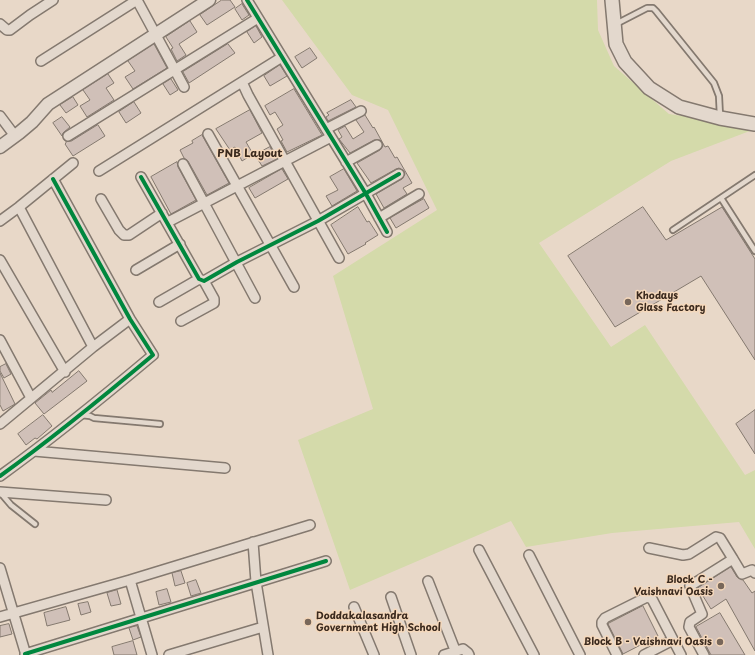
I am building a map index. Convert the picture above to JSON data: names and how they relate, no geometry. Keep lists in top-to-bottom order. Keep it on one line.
{"districts":["PNB Layout"],"places":["Khodays Glass Factory","Block C - Vaishnavi Oasis","Doddakalasandra Government High School","Block B - Vaishnavi Oasis"]}
